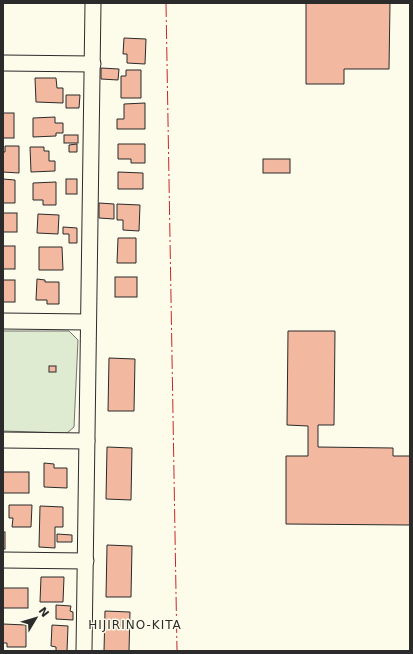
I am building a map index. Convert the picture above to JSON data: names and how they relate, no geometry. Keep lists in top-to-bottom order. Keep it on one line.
{"districts":["HIJIRINO-KITA"],"north":"top right"}
